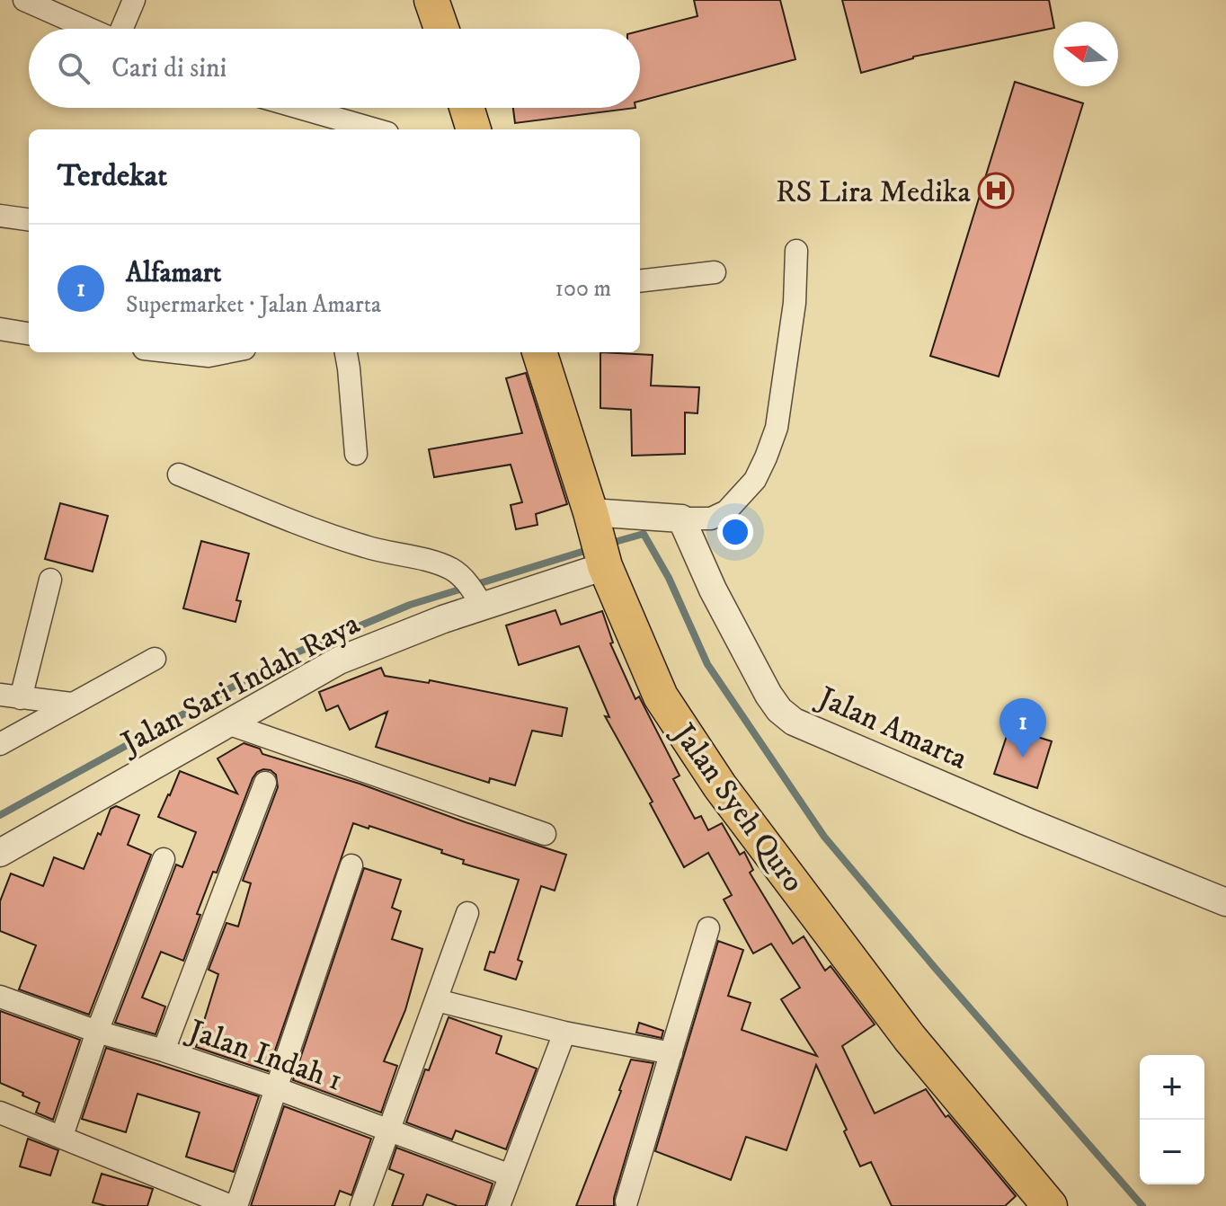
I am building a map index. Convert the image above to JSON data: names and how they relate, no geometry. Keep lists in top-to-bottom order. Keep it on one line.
{"streets":{"main road":["Jalan Syeh Quro"],"street":["Jalan Sari Indah Raya","Jalan Amarta","Jalan Indah 1"]},"crossings":[["Jalan Sari Indah Raya","Jalan Syeh Quro"]],"places":{"hospital":["RS Lira Medika"]},"north":"left","page":{"search":"Cari di sini","heading":"Terdekat","list":[{"mark":"1","name":"Alfamart","note":"Supermarket · Jalan Amarta","value":"100 m"}],"pins":"1","map_buttons":["+","−"]}}
